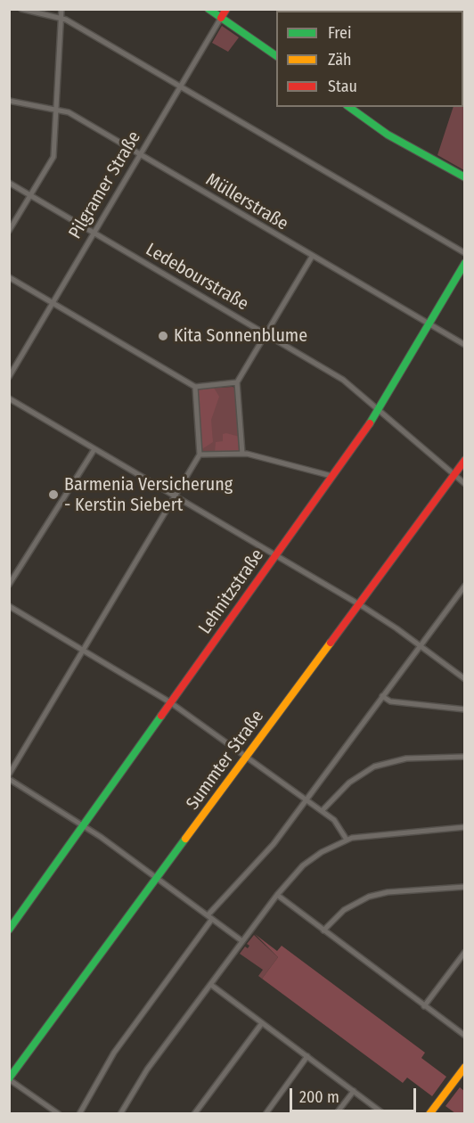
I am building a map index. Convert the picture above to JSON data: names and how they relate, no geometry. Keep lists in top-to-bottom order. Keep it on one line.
{"streets":{"street":["Pilgramer Straße","Müllerstraße","Ledebourstraße","Lehnitzstraße","Summter Straße"]},"crossings":[["Pilgramer Straße","Müllerstraße"],["Pilgramer Straße","Ledebourstraße"],["Müllerstraße","Lehnitzstraße"],["Ledebourstraße","Lehnitzstraße"],["Ledebourstraße","Summter Straße"]],"places":["Kita Sonnenblume","Barmenia Versicherung - Kerstin Siebert"],"legend":["Frei","Zäh","Stau"],"scale_bar":"200 m"}
